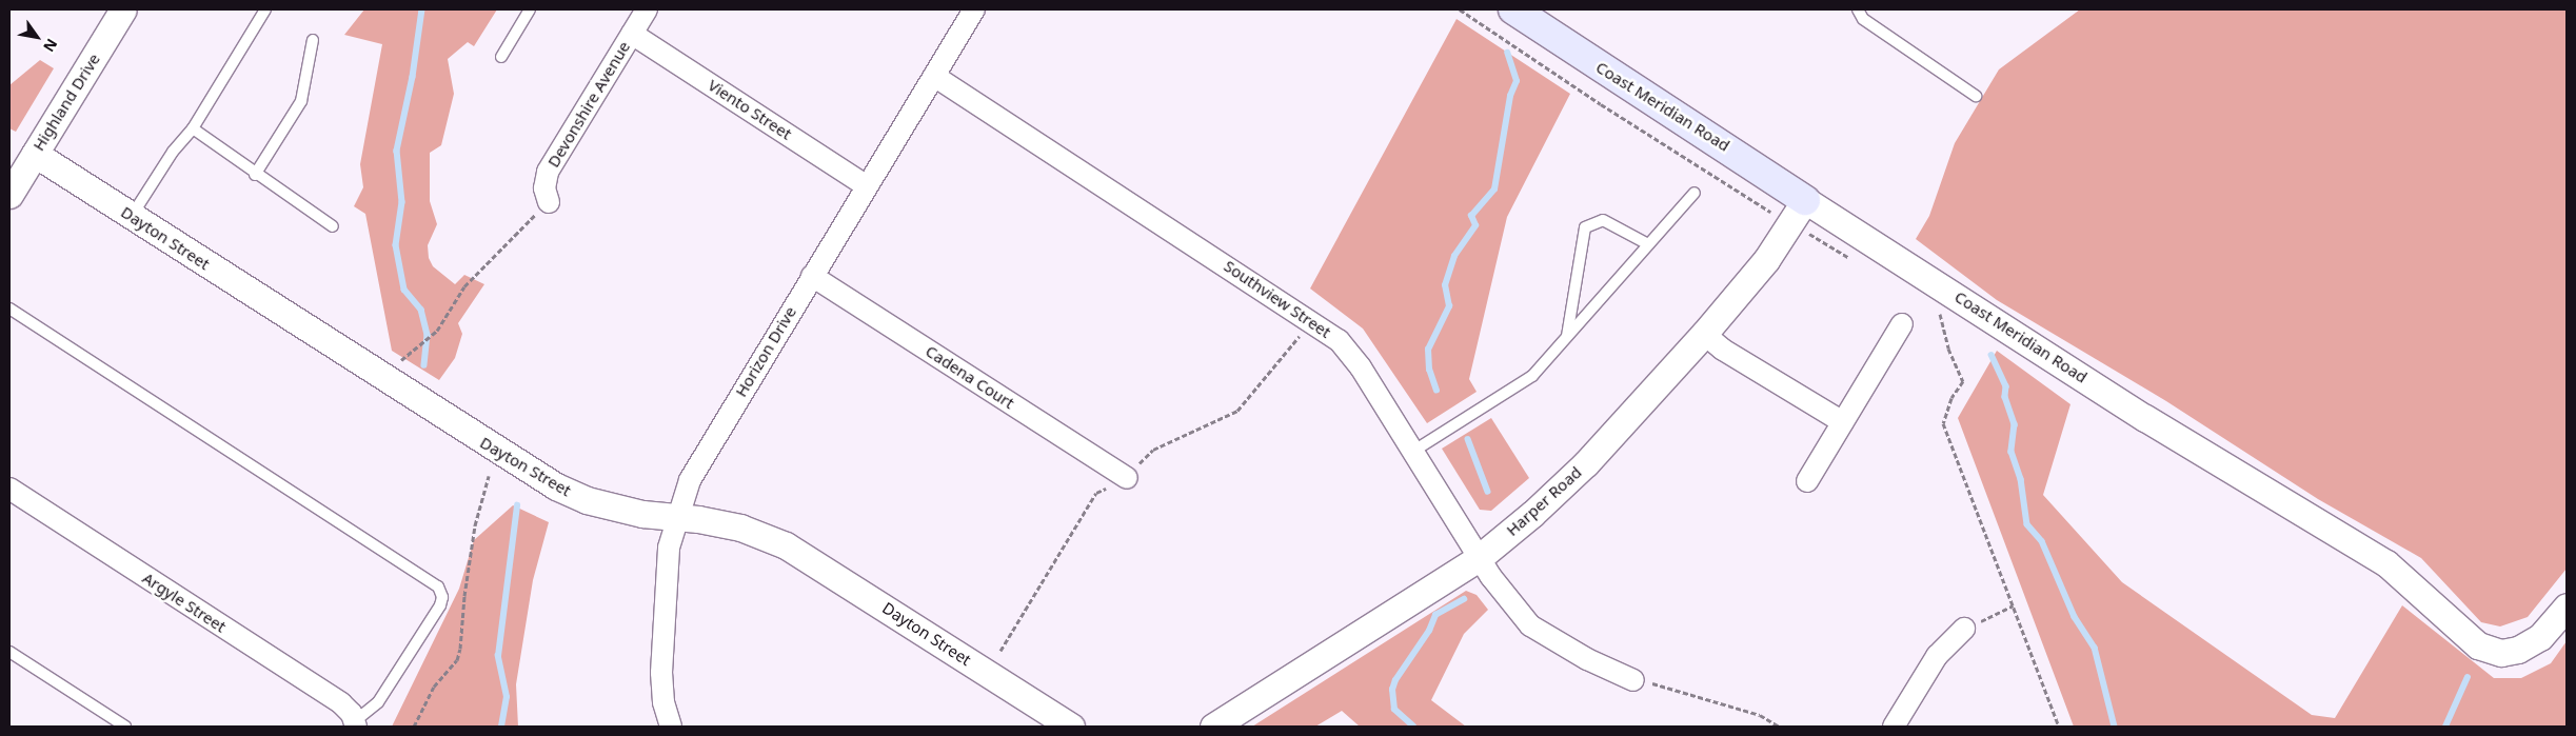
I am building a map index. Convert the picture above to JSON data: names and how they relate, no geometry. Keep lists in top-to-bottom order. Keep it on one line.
{"streets":{"main road":["Coast Meridian Road"],"street":["Highland Drive","Devonshire Avenue","Viento Street","Dayton Street","Southview Street","Horizon Drive","Cadena Court","Harper Road","Argyle Street"]},"crossings":[["Highland Drive","Dayton Street"],["Devonshire Avenue","Viento Street"],["Coast Meridian Road","Harper Road"],["Viento Street","Horizon Drive"],["Dayton Street","Horizon Drive"],["Southview Street","Horizon Drive"],["Southview Street","Harper Road"],["Horizon Drive","Cadena Court"]],"north":"bottom right"}
